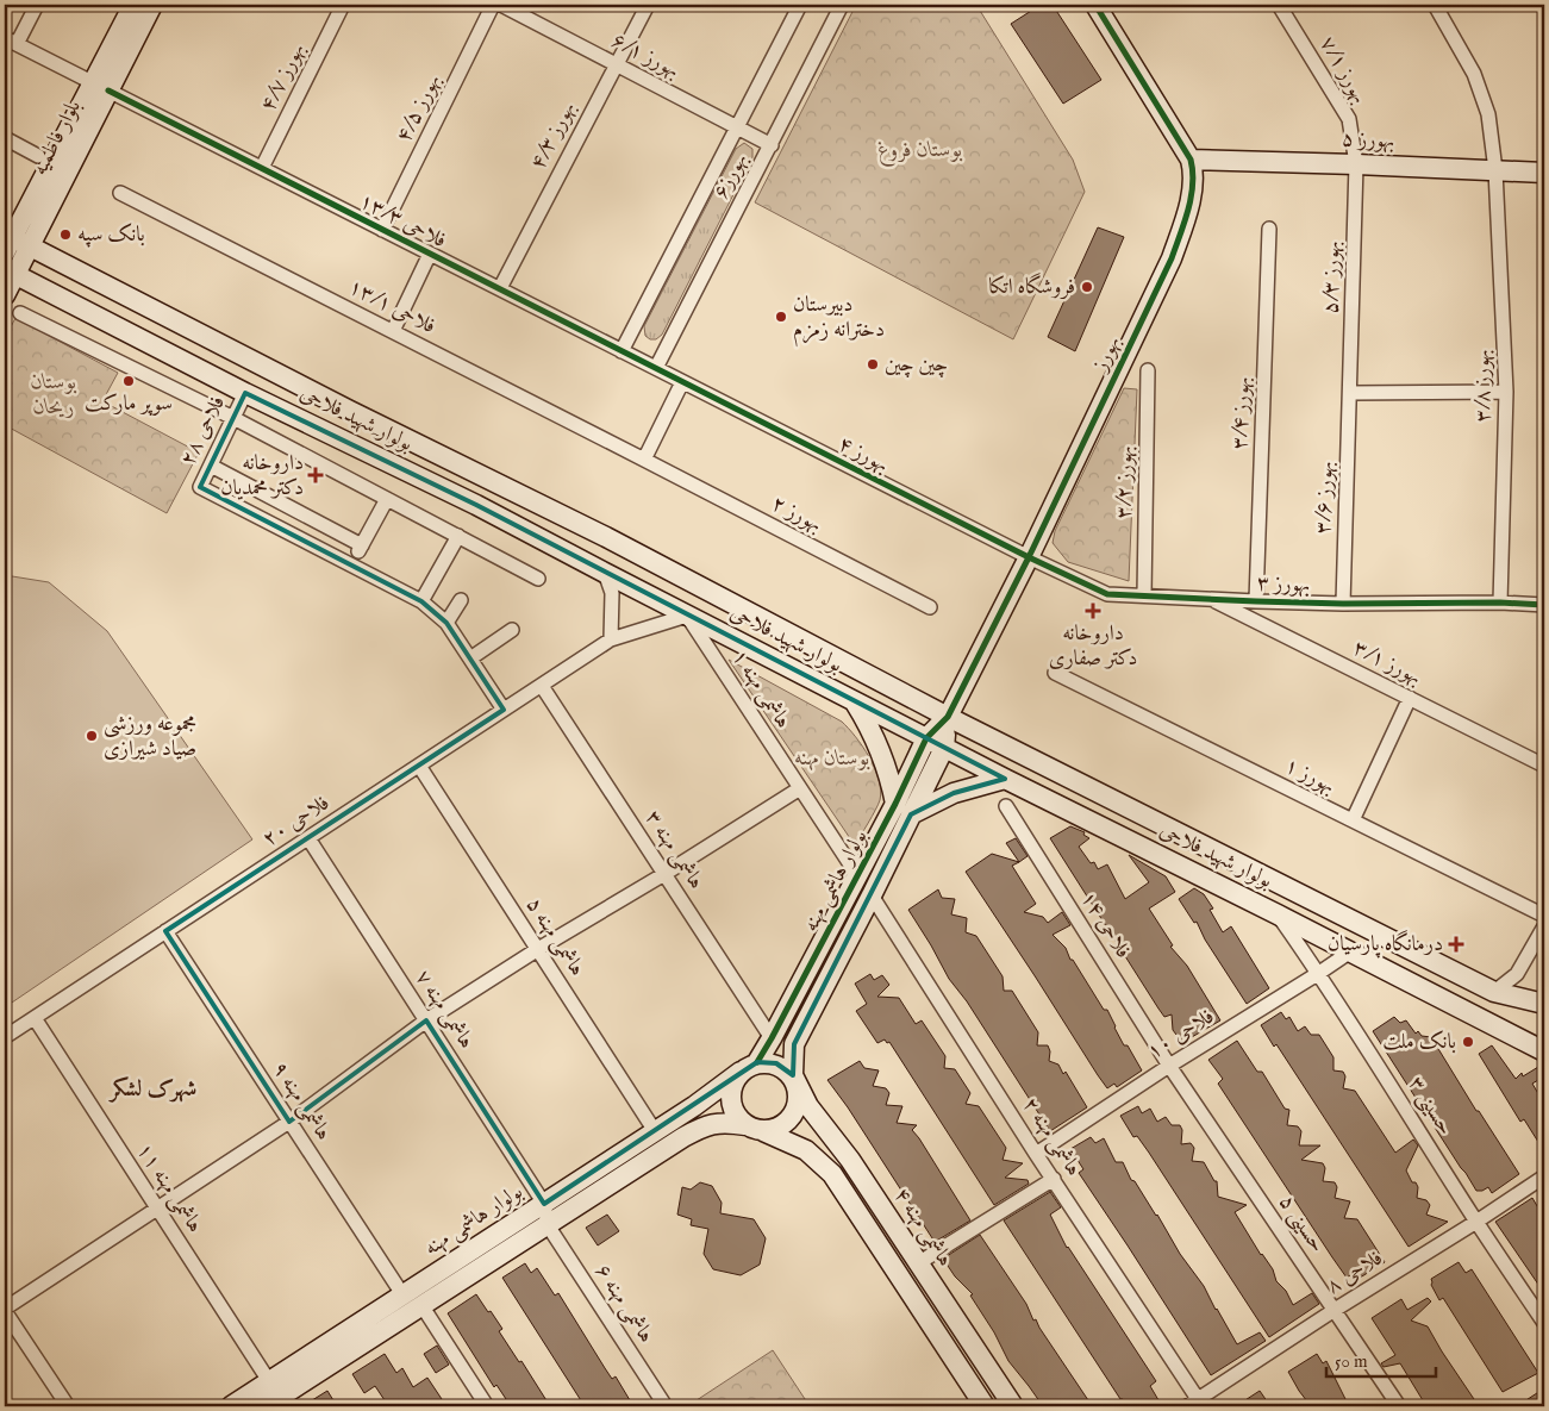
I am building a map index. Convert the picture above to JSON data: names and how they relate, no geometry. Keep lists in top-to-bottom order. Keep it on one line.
{"streets":{"street":["بهورز ۶/۱","بهورز ۷/۱","بهورز ۴/۷","بهورز ۴/۵","بهورز ۴/۳","بلوار فاطمیه","بهورز ۵","بهورز۶","فلاحی ۱۳/۳","بهورز ۵/۳","فلاحی ۱۳/۱","بهورز","بهورز ۳/۸","بهورز ۳/۴","بولوار شهید فلاحی","فلاحی ۲۸","بهورز ۴","بهورز ۳/۲","بهورز ۳/۶","بهورز ۲","بهورز ۳","بهورز ۳/۱","هاشمی مهنه ۱","بهورز ۱","فلاحی ۲۰","هاشمی مهنه ۳","بولوار هاشمی مهنه","فلاحی ۱۴","هاشمی مهنه ۵","هاشمی مهنه ۷","فلاحی ۱۰","هاشمی مهنه ۹","حسینی ۳","هاشمی مهنه ۲","هاشمی مهنه ۱۱","حسینی ۵","هاشمی مهنه ۴","فلاحی ۸","هاشمی مهنه ۶"]},"crossings":[["بهورز ۶/۱","بهورز ۴/۳"],["بهورز ۶/۱","بهورز۶"],["بهورز ۷/۱","بهورز ۵"],["بهورز ۷/۱","بهورز ۵/۳"],["بهورز ۴/۷","فلاحی ۱۳/۳"],["بهورز ۴/۵","فلاحی ۱۳/۳"],["بهورز ۴/۳","فلاحی ۱۳/۳"],["بلوار فاطمیه","فلاحی ۱۳/۳"],["بلوار فاطمیه","بولوار شهید فلاحی"],["بهورز ۵","بهورز ۵/۳"],["بهورز ۵","بهورز"],["بهورز ۵","بهورز ۳/۸"],["بهورز۶","فلاحی ۱۳/۳"],["فلاحی ۱۳/۳","بهورز ۴"],["بهورز ۵/۳","بهورز ۳/۶"],["فلاحی ۱۳/۱","بهورز ۲"],["بهورز","بولوار شهید فلاحی"],["بهورز","بهورز ۴"],["بهورز","بهورز ۳"],["بهورز","بولوار هاشمی مهنه"],["بهورز ۳/۸","بهورز ۳"],["بهورز ۳/۴","بهورز ۳"],["بولوار شهید فلاحی","فلاحی ۲۸"],["بولوار شهید فلاحی","هاشمی مهنه ۱"],["بولوار شهید فلاحی","فلاحی ۲۰"],["بولوار شهید فلاحی","بولوار هاشمی مهنه"],["بولوار شهید فلاحی","فلاحی ۱۰"],["بولوار شهید فلاحی","حسینی ۳"],["بهورز ۴","بهورز ۳"],["بهورز ۳/۲","بهورز ۳"],["بهورز ۳/۶","بهورز ۳"],["بهورز ۳","بهورز ۳/۱"],["هاشمی مهنه ۱","فلاحی ۲۰"],["هاشمی مهنه ۱","بولوار هاشمی مهنه"],["فلاحی ۲۰","هاشمی مهنه ۳"],["فلاحی ۲۰","هاشمی مهنه ۵"],["فلاحی ۲۰","هاشمی مهنه ۷"],["فلاحی ۲۰","هاشمی مهنه ۹"],["فلاحی ۲۰","هاشمی مهنه ۱۱"],["هاشمی مهنه ۳","بولوار هاشمی مهنه"],["بولوار هاشمی مهنه","هاشمی مهنه ۵"],["بولوار هاشمی مهنه","هاشمی مهنه ۷"],["بولوار هاشمی مهنه","هاشمی مهنه ۹"],["بولوار هاشمی مهنه","هاشمی مهنه ۲"],["بولوار هاشمی مهنه","هاشمی مهنه ۱۱"],["بولوار هاشمی مهنه","هاشمی مهنه ۴"],["بولوار هاشمی مهنه","هاشمی مهنه ۶"],["فلاحی ۱۴","فلاحی ۱۰"],["فلاحی ۱۴","حسینی ۵"],["فلاحی ۱۰","حسینی ۳"],["فلاحی ۱۰","هاشمی مهنه ۲"],["فلاحی ۱۰","حسینی ۵"],["حسینی ۳","فلاحی ۸"],["هاشمی مهنه ۲","فلاحی ۸"],["حسینی ۵","فلاحی ۸"]],"districts":["شهرک لشکر"],"parks":["بوستان فروغ","بوستان ریحان","بوستان مهنه"],"places":{"other":["بانک سپه","فروشگاه اتکا","دبیرستان دخترانه زمزم","چین چین","سوپر مارکت","مجموعه ورزشی صیاد شیرازی","بانک ملت"],"health":["داروخانه دکتر محمدیان","داروخانه دکتر صفاری","درمانگاه پارسیان"]},"scale_bar":"50 m"}
